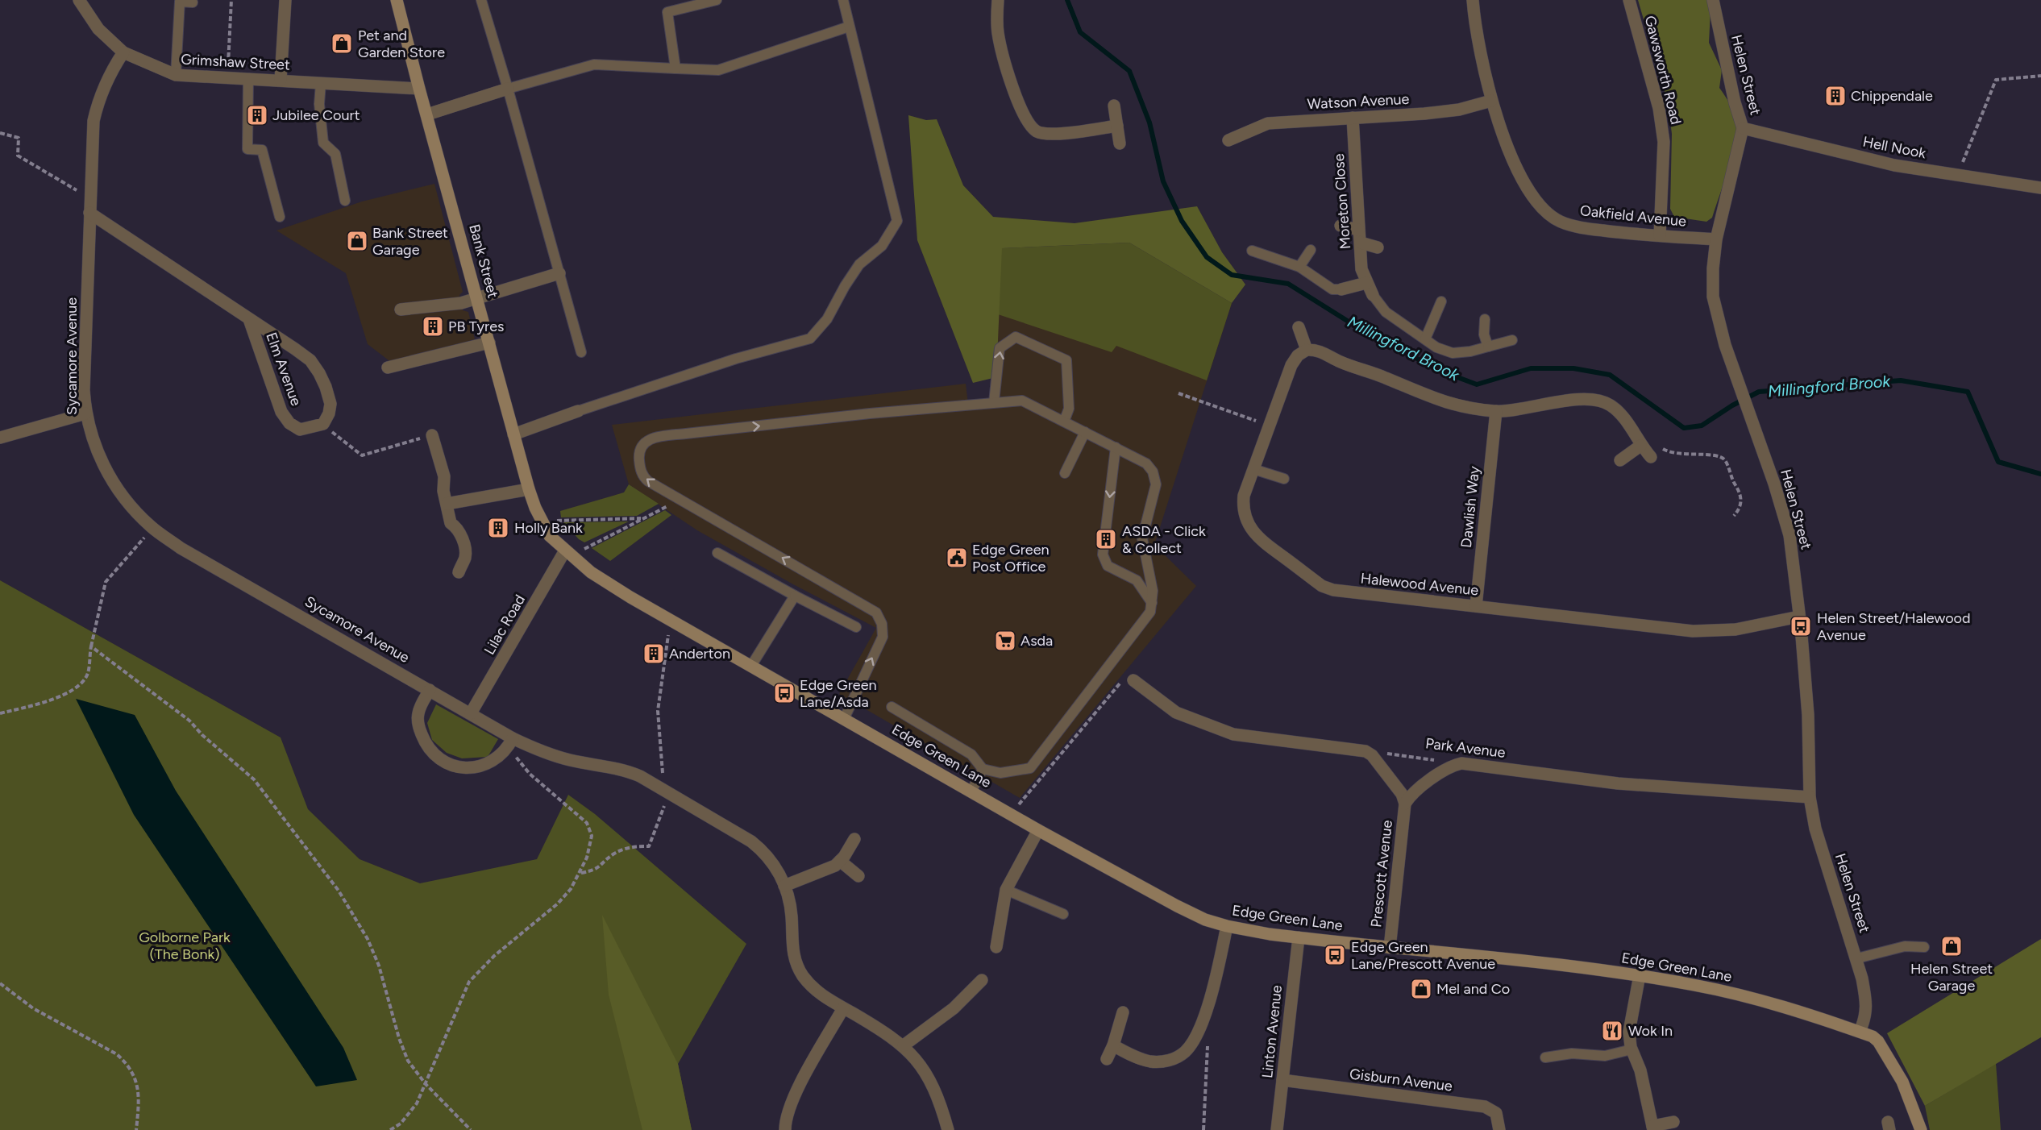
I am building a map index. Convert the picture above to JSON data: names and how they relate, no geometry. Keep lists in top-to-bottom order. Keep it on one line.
{"streets":{"street":["Grimshaw Street","Gawsworth Road","Helen Street","Watson Avenue","Hell Nook","Moreton Close","Oakfield Avenue","Bank Street","Sycamore Avenue","Elm Avenue","Dawlish Way","Halewood Avenue","Lilac Road","Park Avenue","Edge Green Lane","Prescott Avenue","Linton Avenue","Gisburn Avenue"]},"crossings":[["Grimshaw Street","Bank Street"],["Grimshaw Street","Sycamore Avenue"],["Gawsworth Road","Oakfield Avenue"],["Helen Street","Hell Nook"],["Helen Street","Oakfield Avenue"],["Helen Street","Halewood Avenue"],["Helen Street","Park Avenue"],["Helen Street","Edge Green Lane"],["Watson Avenue","Moreton Close"],["Watson Avenue","Oakfield Avenue"],["Bank Street","Lilac Road"],["Bank Street","Edge Green Lane"],["Sycamore Avenue","Elm Avenue"],["Sycamore Avenue","Lilac Road"],["Dawlish Way","Halewood Avenue"],["Lilac Road","Edge Green Lane"],["Park Avenue","Prescott Avenue"],["Edge Green Lane","Prescott Avenue"],["Edge Green Lane","Linton Avenue"],["Linton Avenue","Gisburn Avenue"]],"water":["Millingford Brook"],"parks":["Golborne Park (The Bonk)"],"places":{"shop":["Pet and Garden Store","Bank Street Garage","Helen Street Garage","Mel and Co"],"building":["Chippendale","Jubilee Court","PB Tyres","Holly Bank","ASDA - Click & Collect","Anderton"],"public building":["Edge Green Post Office"],"bus stop":["Helen Street/Halewood Avenue","Edge Green Lane/Asda","Edge Green Lane/Prescott Avenue"],"supermarket":["Asda"],"restaurant":["Wok In"]}}
